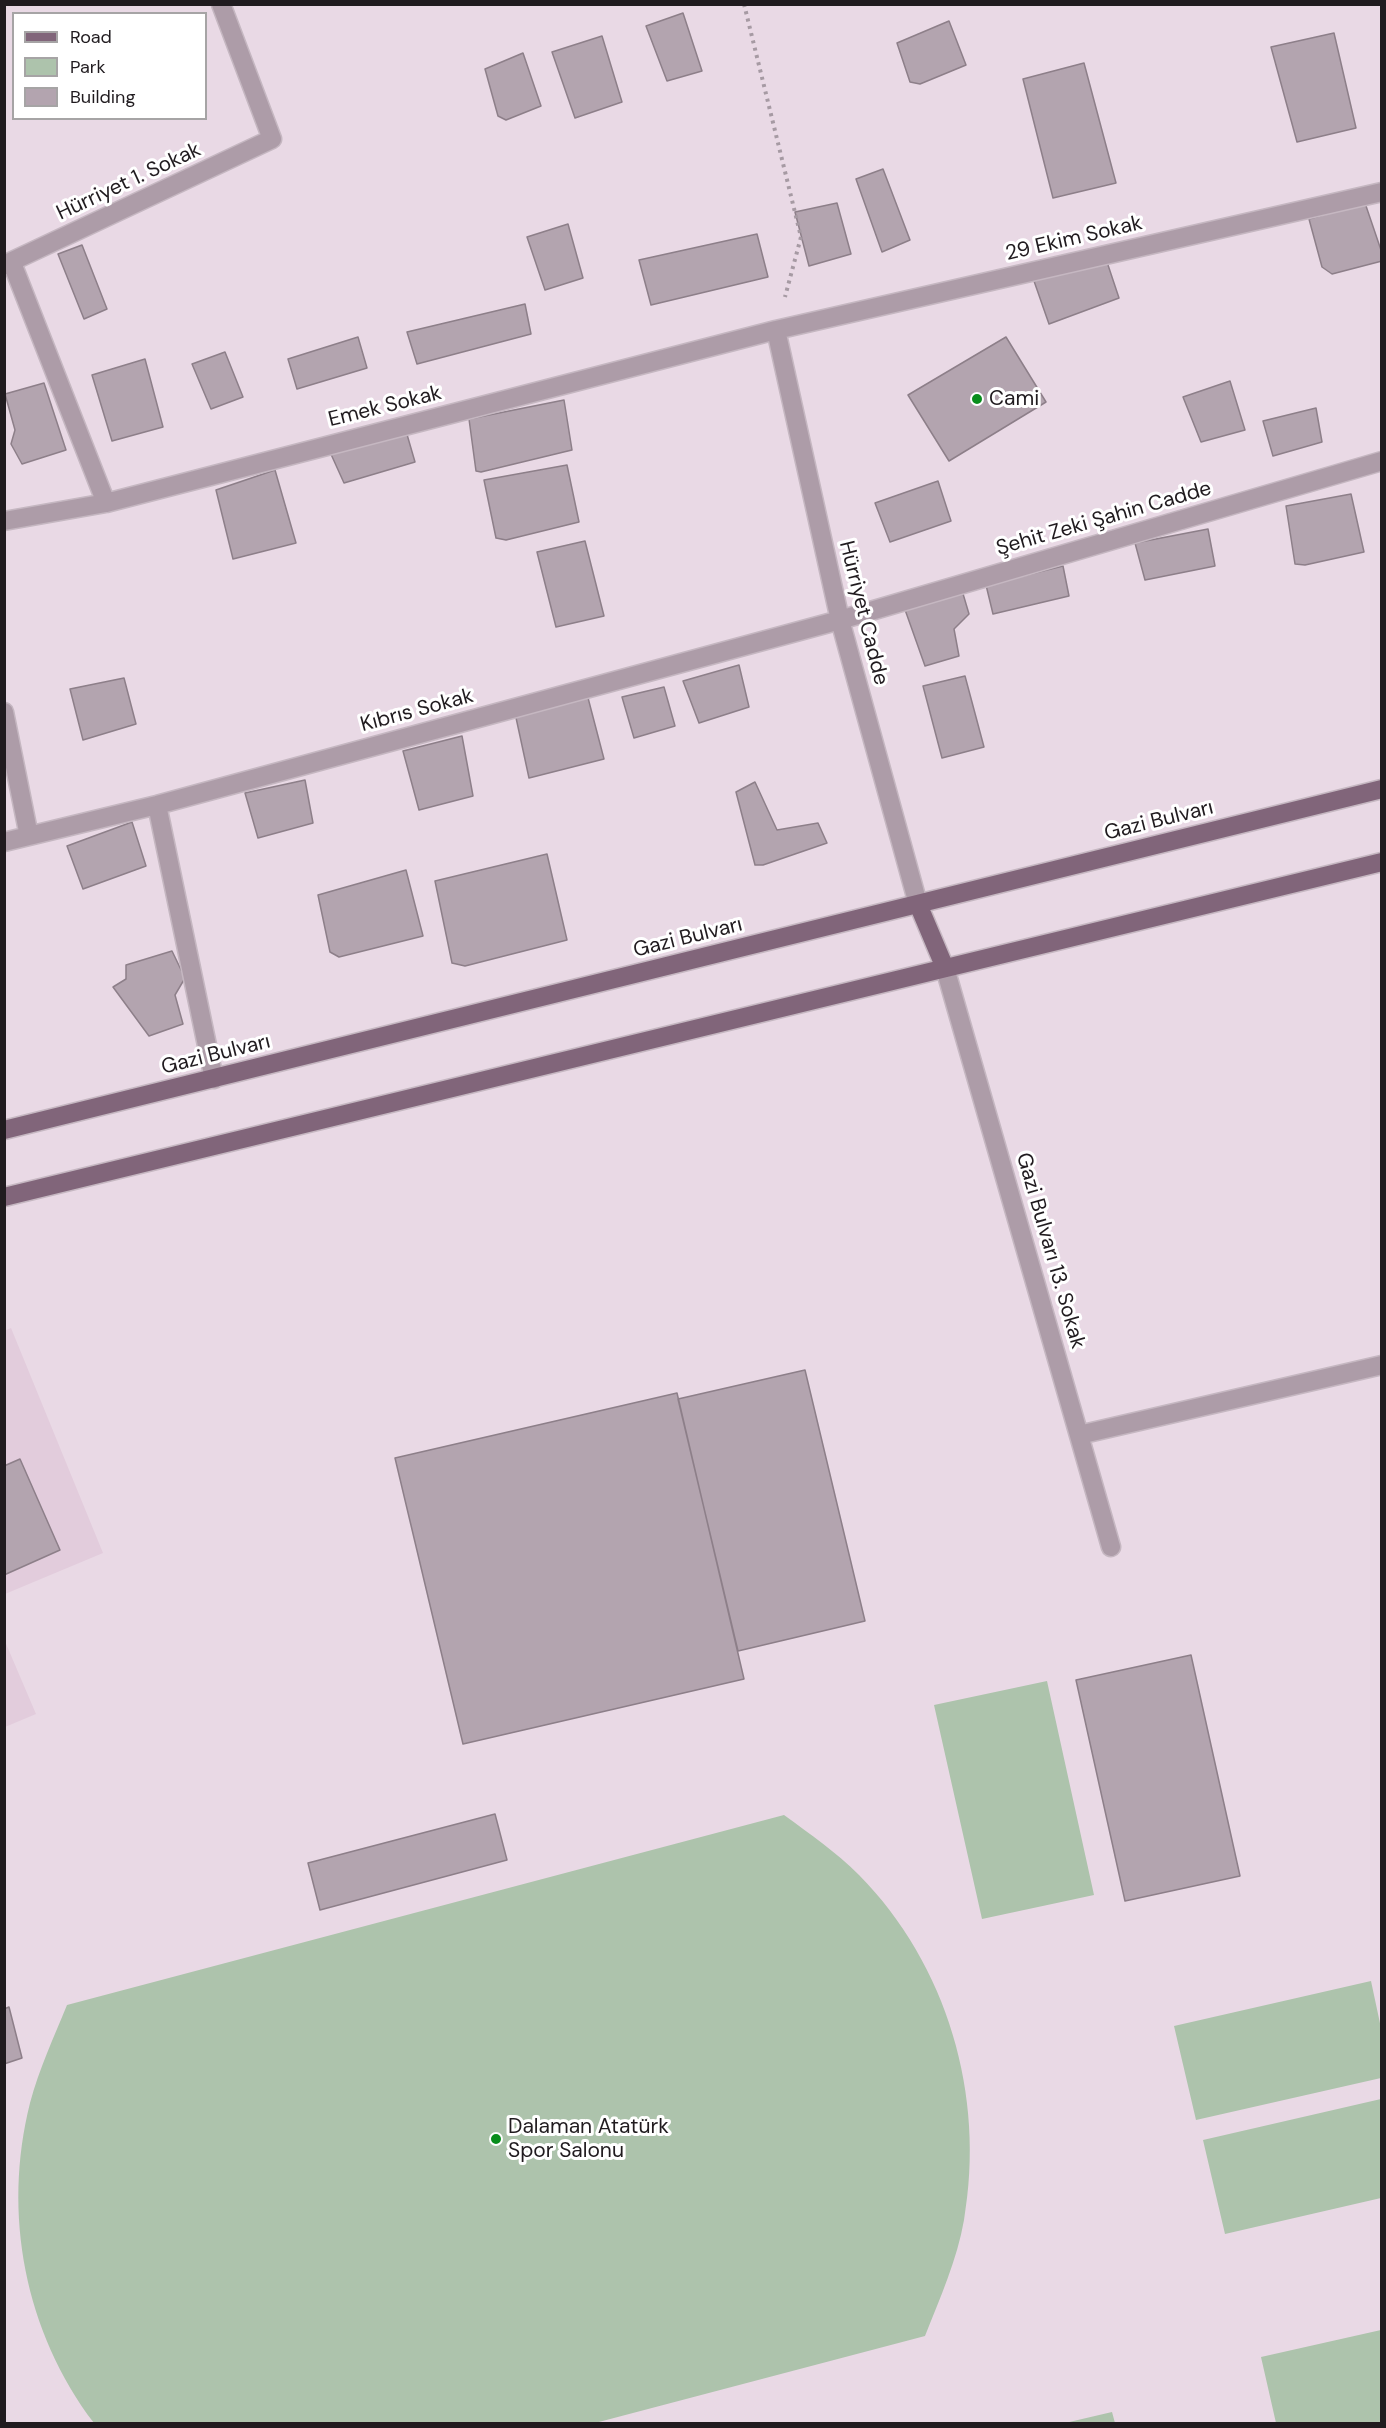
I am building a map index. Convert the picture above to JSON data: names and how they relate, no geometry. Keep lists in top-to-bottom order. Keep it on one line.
{"streets":{"main road":["Gazi Bulvarı"],"street":["Hürriyet 1. Sokak","29 Ekim Sokak","Emek Sokak","Şehit Zeki Şahin Cadde","Hürriyet Cadde","Kıbrıs Sokak","Gazi Bulvarı 13. Sokak"]},"crossings":[["29 Ekim Sokak","Emek Sokak"],["29 Ekim Sokak","Hürriyet Cadde"],["Emek Sokak","Hürriyet Cadde"],["Şehit Zeki Şahin Cadde","Hürriyet Cadde"],["Şehit Zeki Şahin Cadde","Kıbrıs Sokak"],["Hürriyet Cadde","Kıbrıs Sokak"],["Hürriyet Cadde","Gazi Bulvarı"]],"places":["Cami","Dalaman Atatürk Spor Salonu"],"legend":["Road","Park","Building"]}
